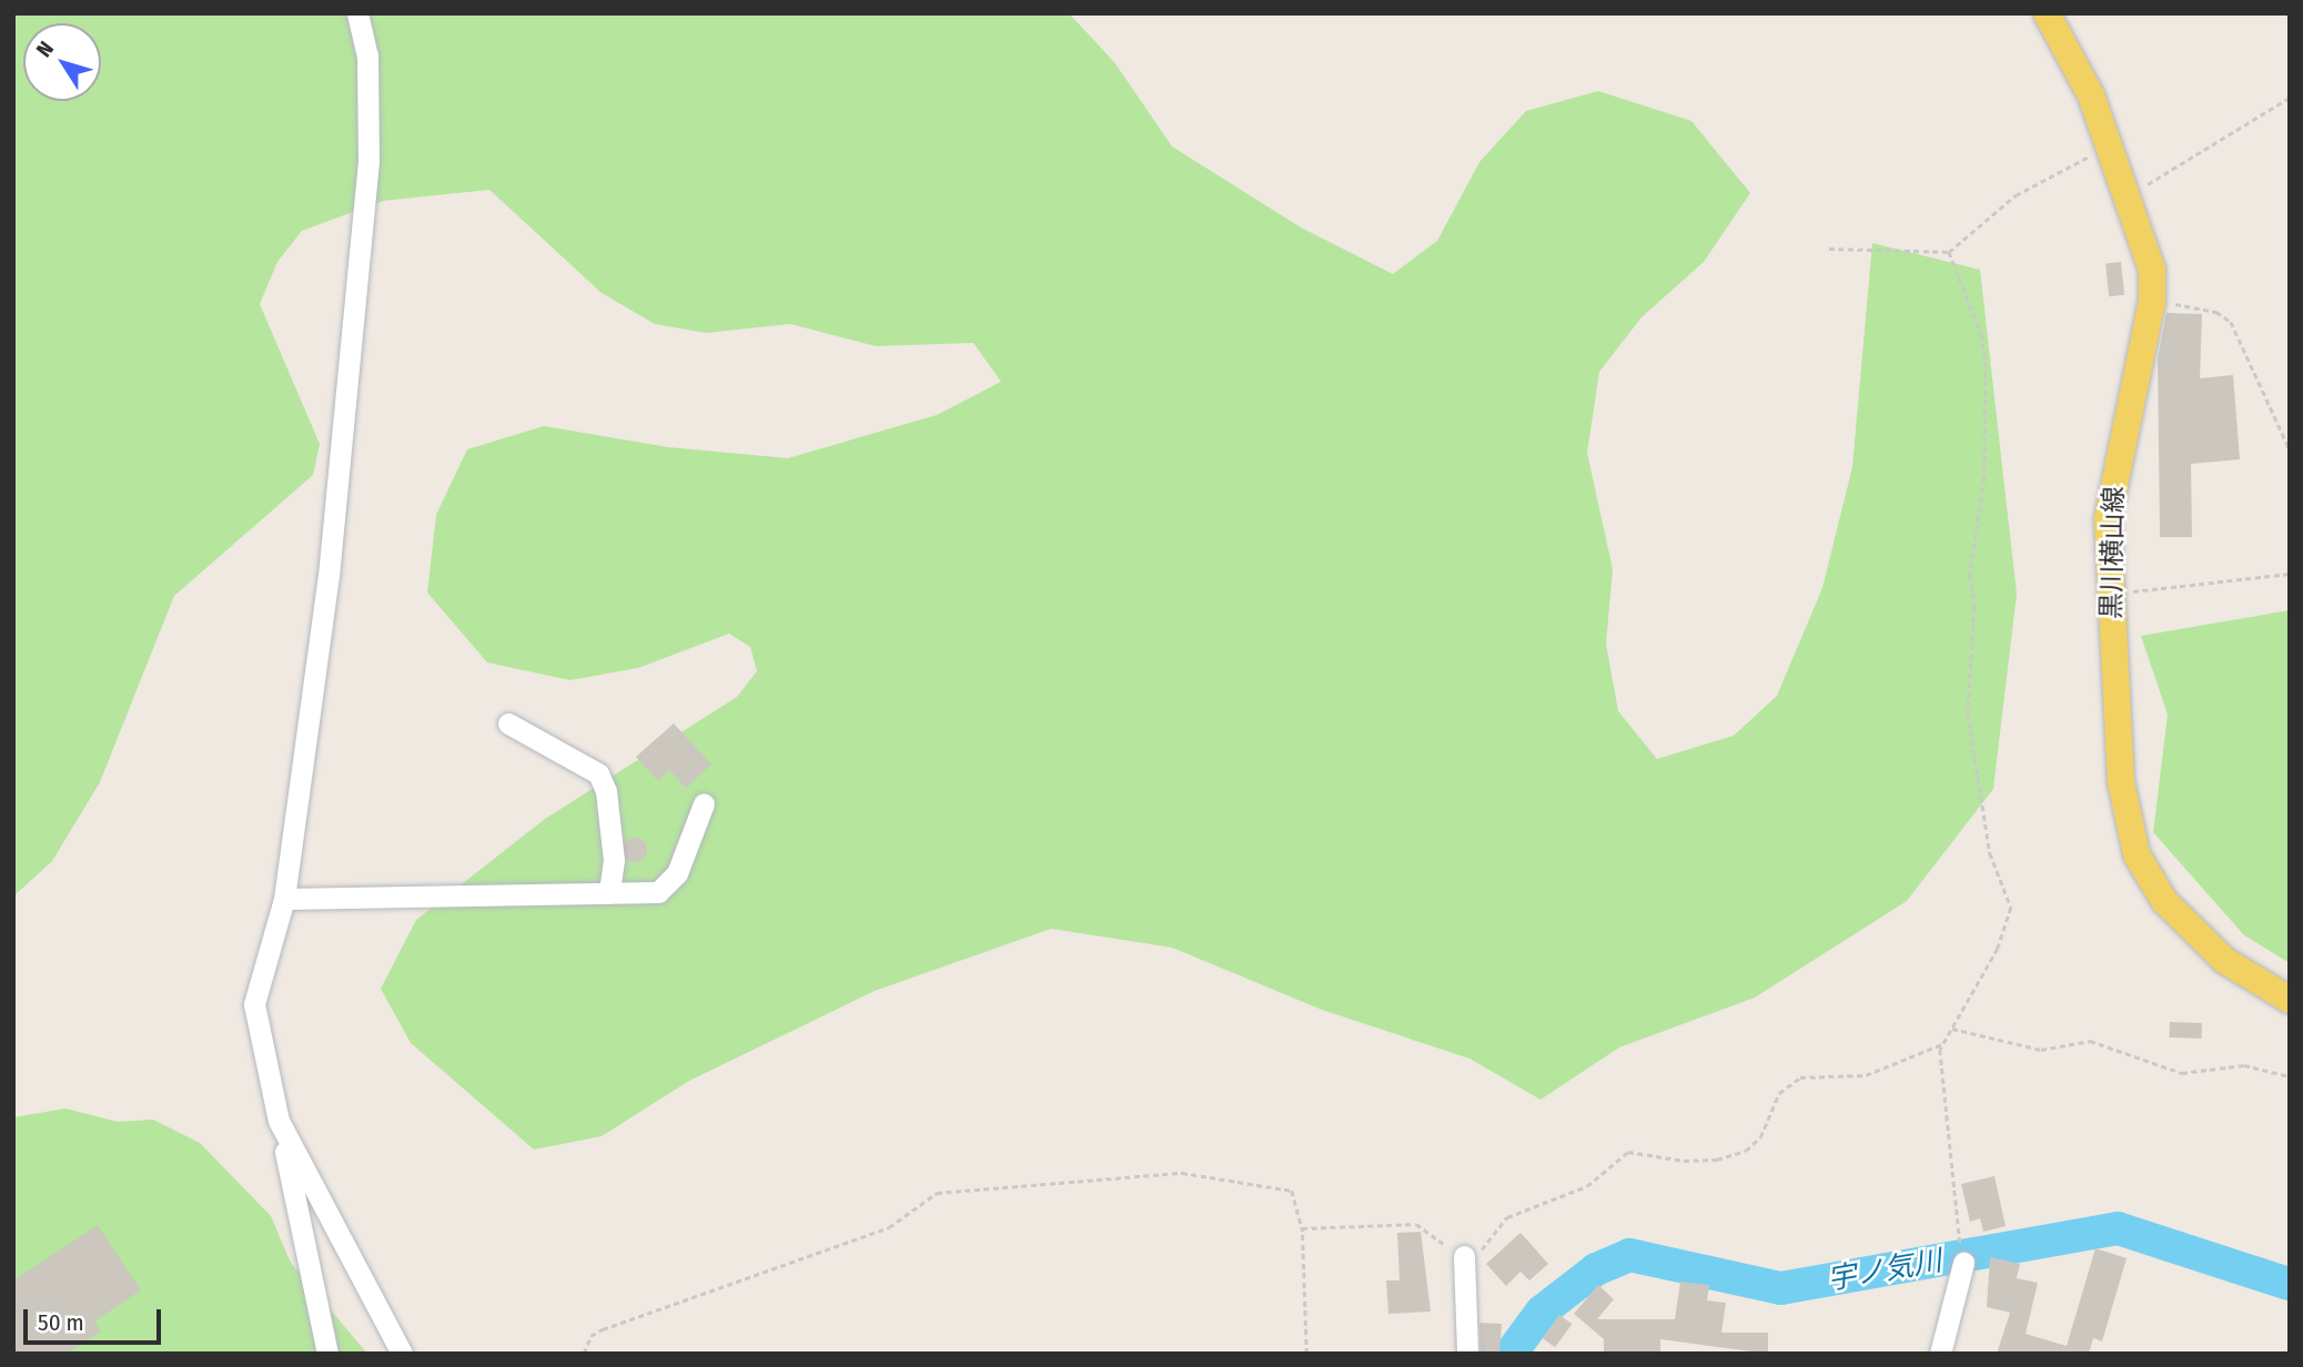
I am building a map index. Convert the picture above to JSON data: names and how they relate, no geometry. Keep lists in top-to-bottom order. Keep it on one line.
{"streets":{"main road":["黒川横山線"]},"water":["宇ノ気川"],"scale_bar":"50 m","north":"top left"}
